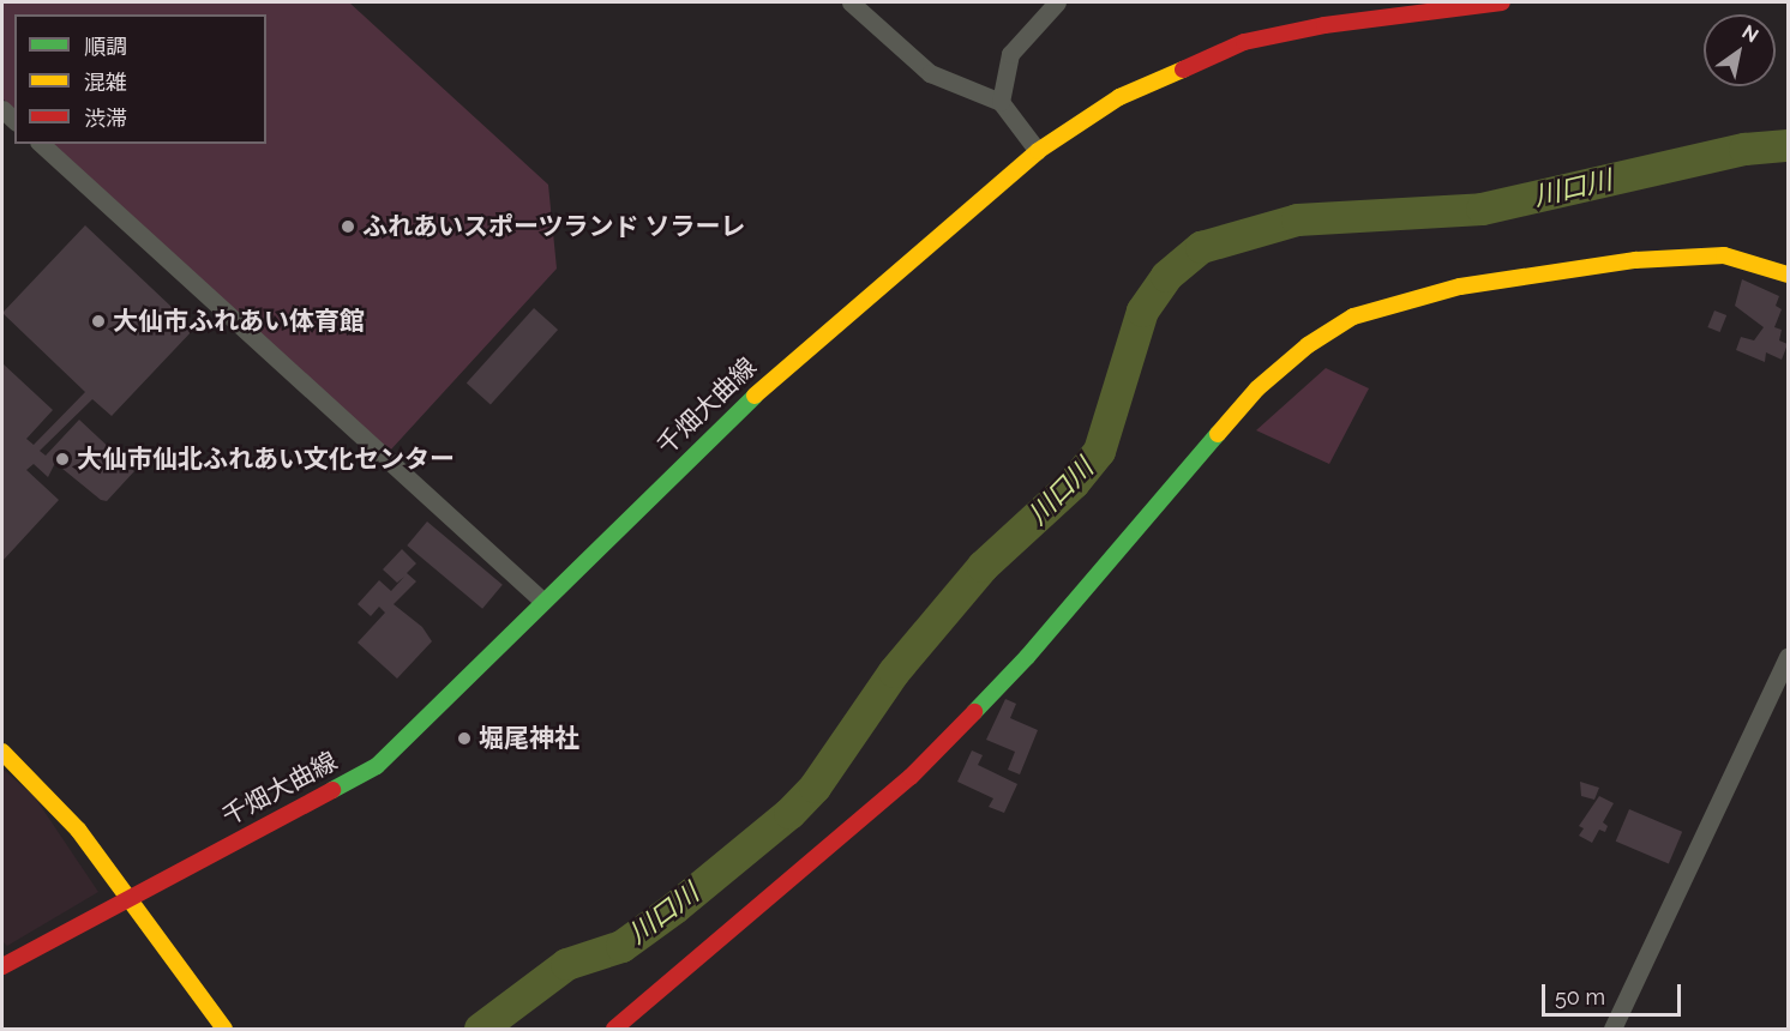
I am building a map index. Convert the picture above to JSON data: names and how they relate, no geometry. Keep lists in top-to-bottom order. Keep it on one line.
{"streets":{"main road":["千畑大曲線"]},"water":["川口川"],"places":["ふれあいスポーツランド ソラーレ","大仙市ふれあい体育館","大仙市仙北ふれあい文化センター","堀尾神社"],"legend":["順調","混雑","渋滞"],"scale_bar":"50 m","north":"top right"}
